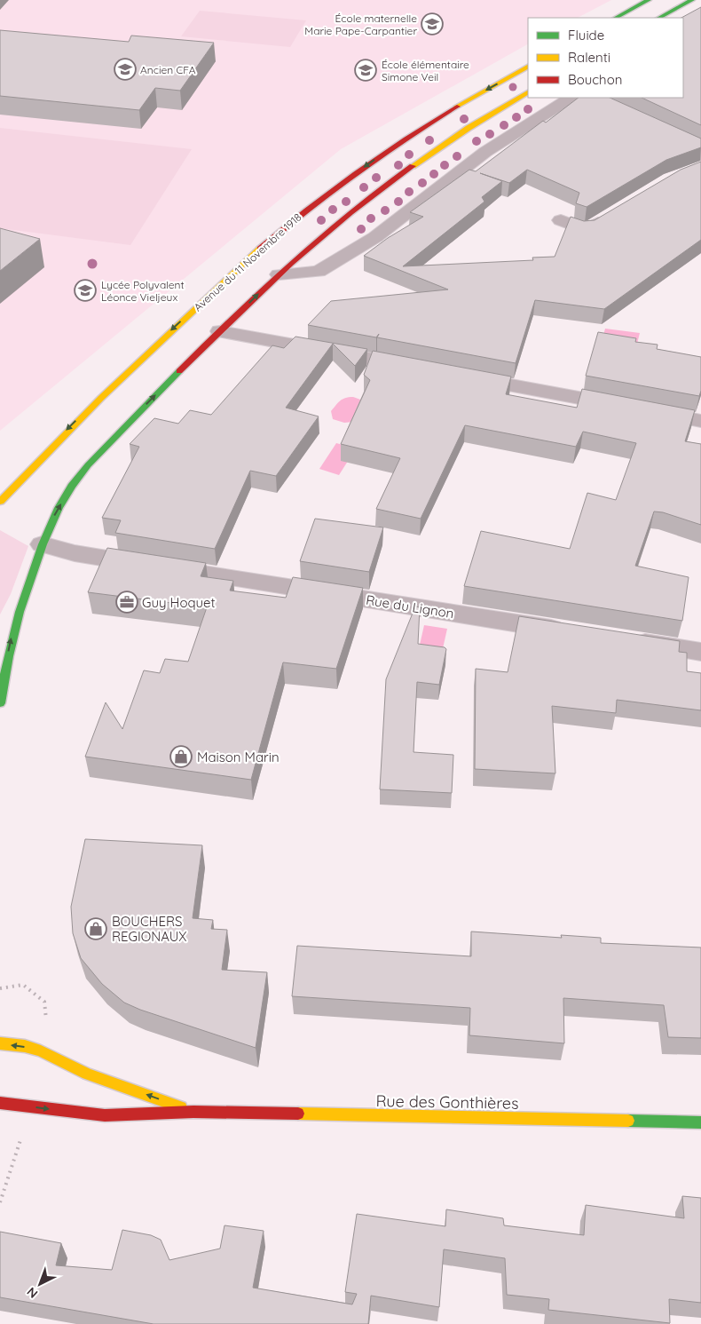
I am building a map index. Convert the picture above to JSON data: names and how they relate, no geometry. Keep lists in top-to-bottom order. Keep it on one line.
{"streets":{"main road":["Avenue du 11 Novembre 1918","Rue des Gonthières"],"street":["Rue du Lignon"]},"places":{"school or university":["École maternelle Marie Pape-Carpantier","Ancien CFA","École élémentaire Simone Veil","Lycée Polyvalent Léonce Vieljeux"],"office":["Guy Hoquet"],"shop":["Maison Marin","BOUCHERS REGIONAUX"]},"legend":["Fluide","Ralenti","Bouchon"],"north":"bottom left"}
